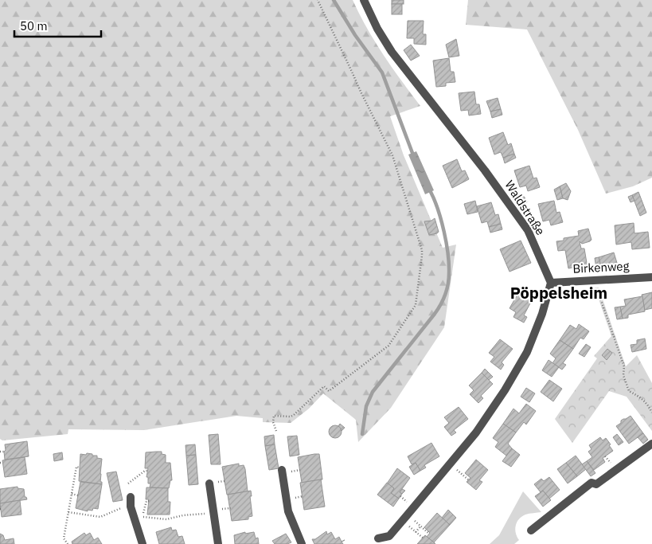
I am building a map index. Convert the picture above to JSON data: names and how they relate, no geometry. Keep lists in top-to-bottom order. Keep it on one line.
{"streets":{"street":["Waldstraße","Birkenweg"]},"crossings":[["Waldstraße","Birkenweg"]],"districts":["Pöppelsheim"],"scale_bar":"50 m"}
